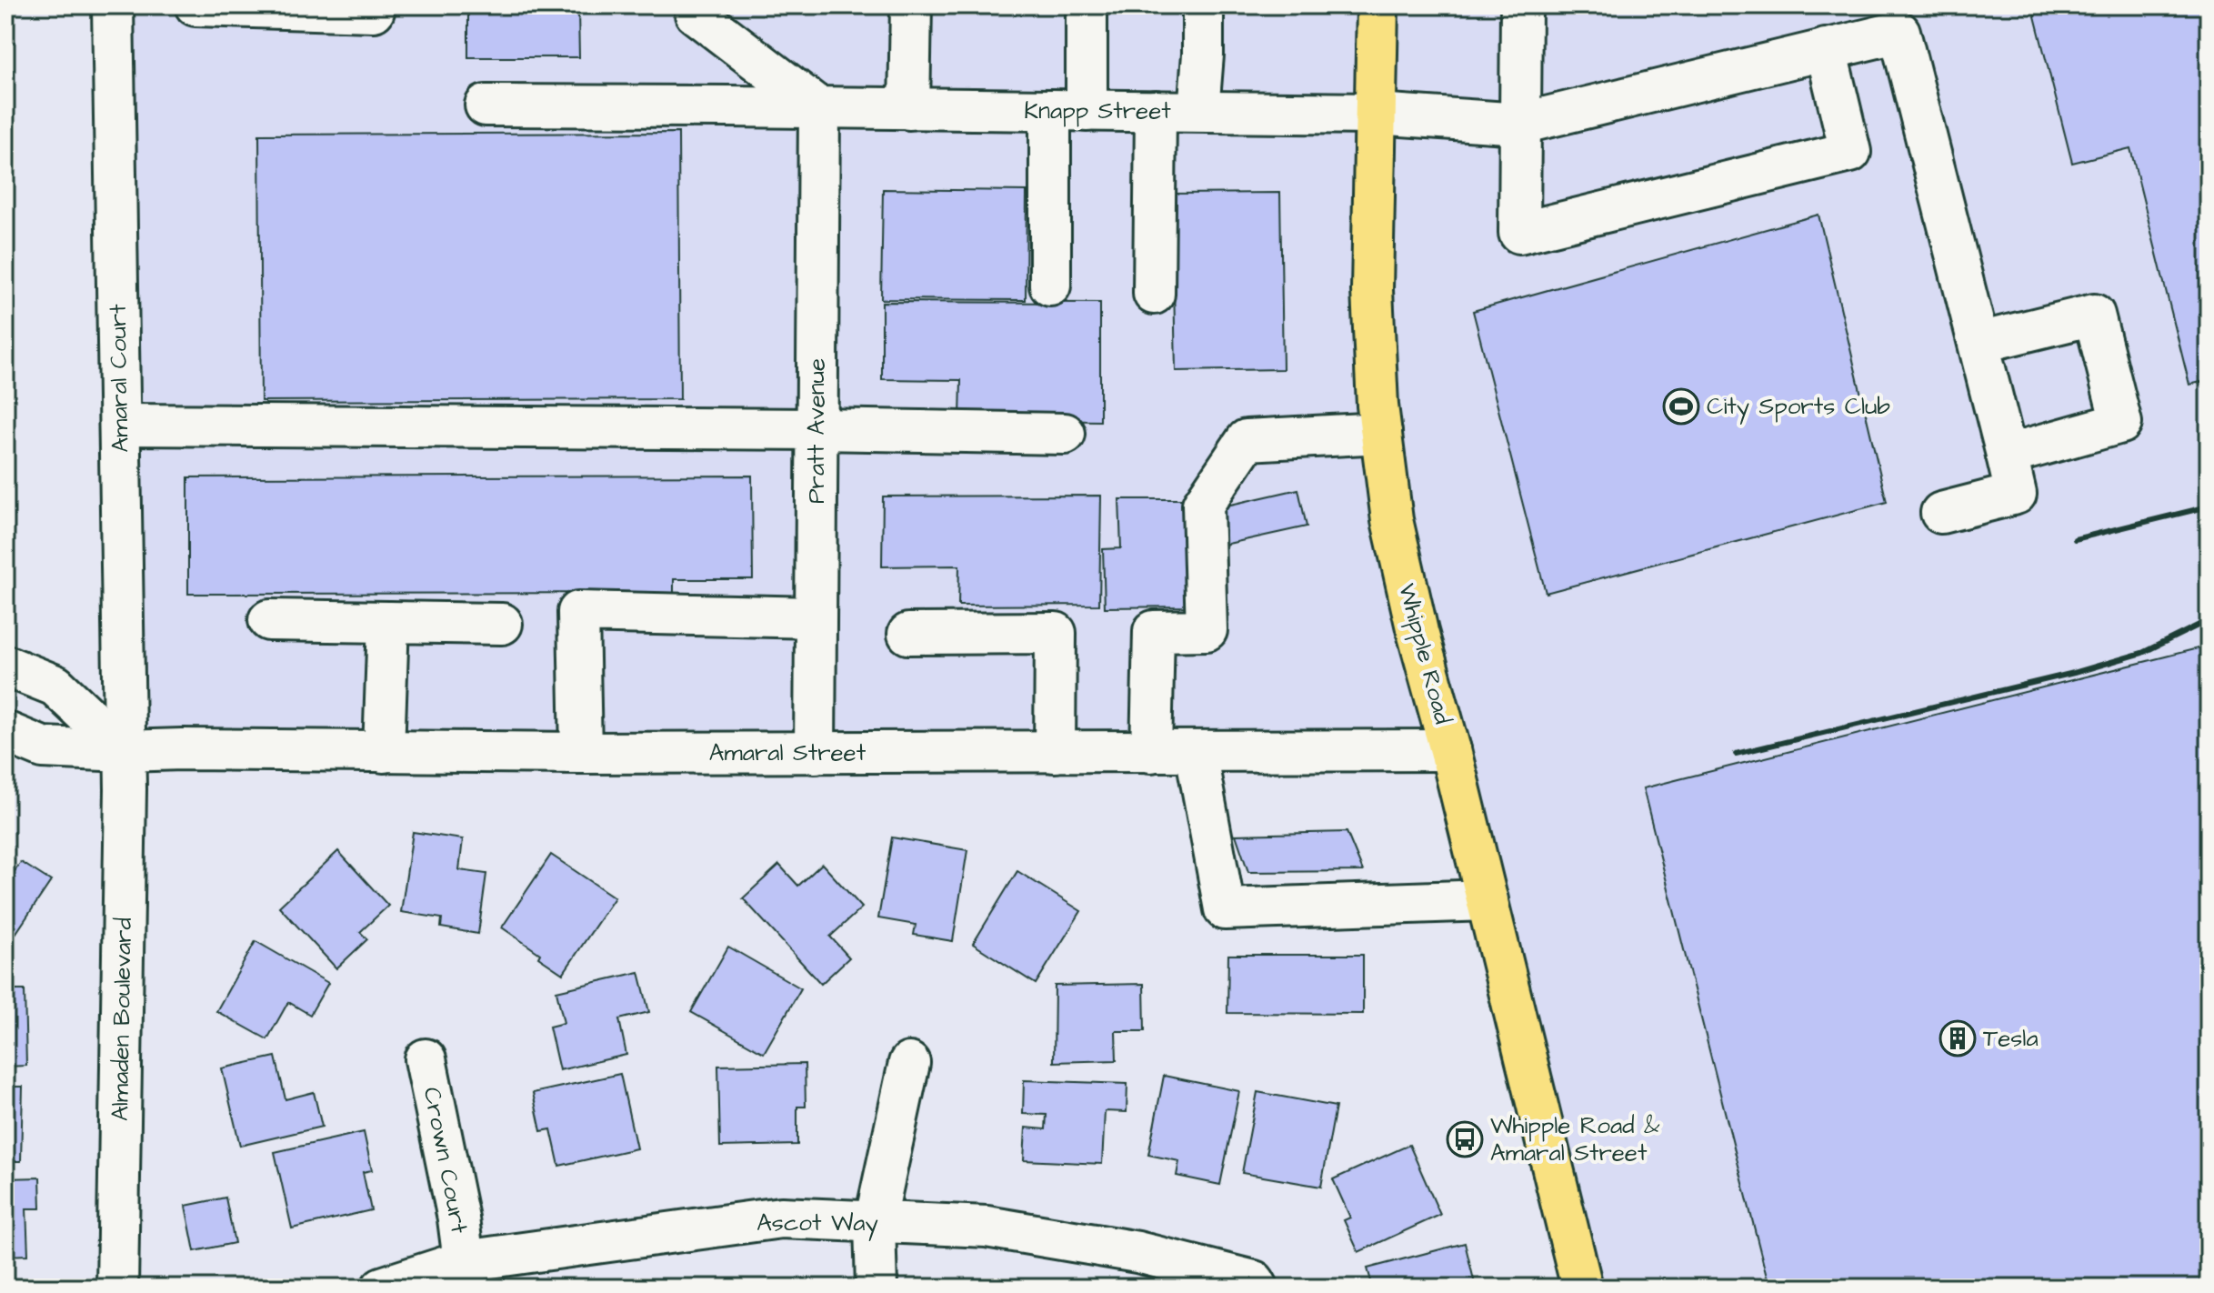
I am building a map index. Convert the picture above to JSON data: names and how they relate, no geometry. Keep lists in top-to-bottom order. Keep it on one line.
{"streets":{"main road":["Whipple Road"],"street":["Knapp Street","Amaral Court","Pratt Avenue","Amaral Street","Almaden Boulevard","Crown Court","Ascot Way"]},"crossings":[["Knapp Street","Pratt Avenue"],["Knapp Street","Whipple Road"],["Amaral Court","Amaral Street"],["Amaral Court","Almaden Boulevard"],["Pratt Avenue","Amaral Street"],["Whipple Road","Amaral Street"],["Amaral Street","Almaden Boulevard"],["Crown Court","Ascot Way"]],"places":{"sports":["City Sports Club"],"building":["Tesla"],"bus stop":["Whipple Road & Amaral Street"]}}
